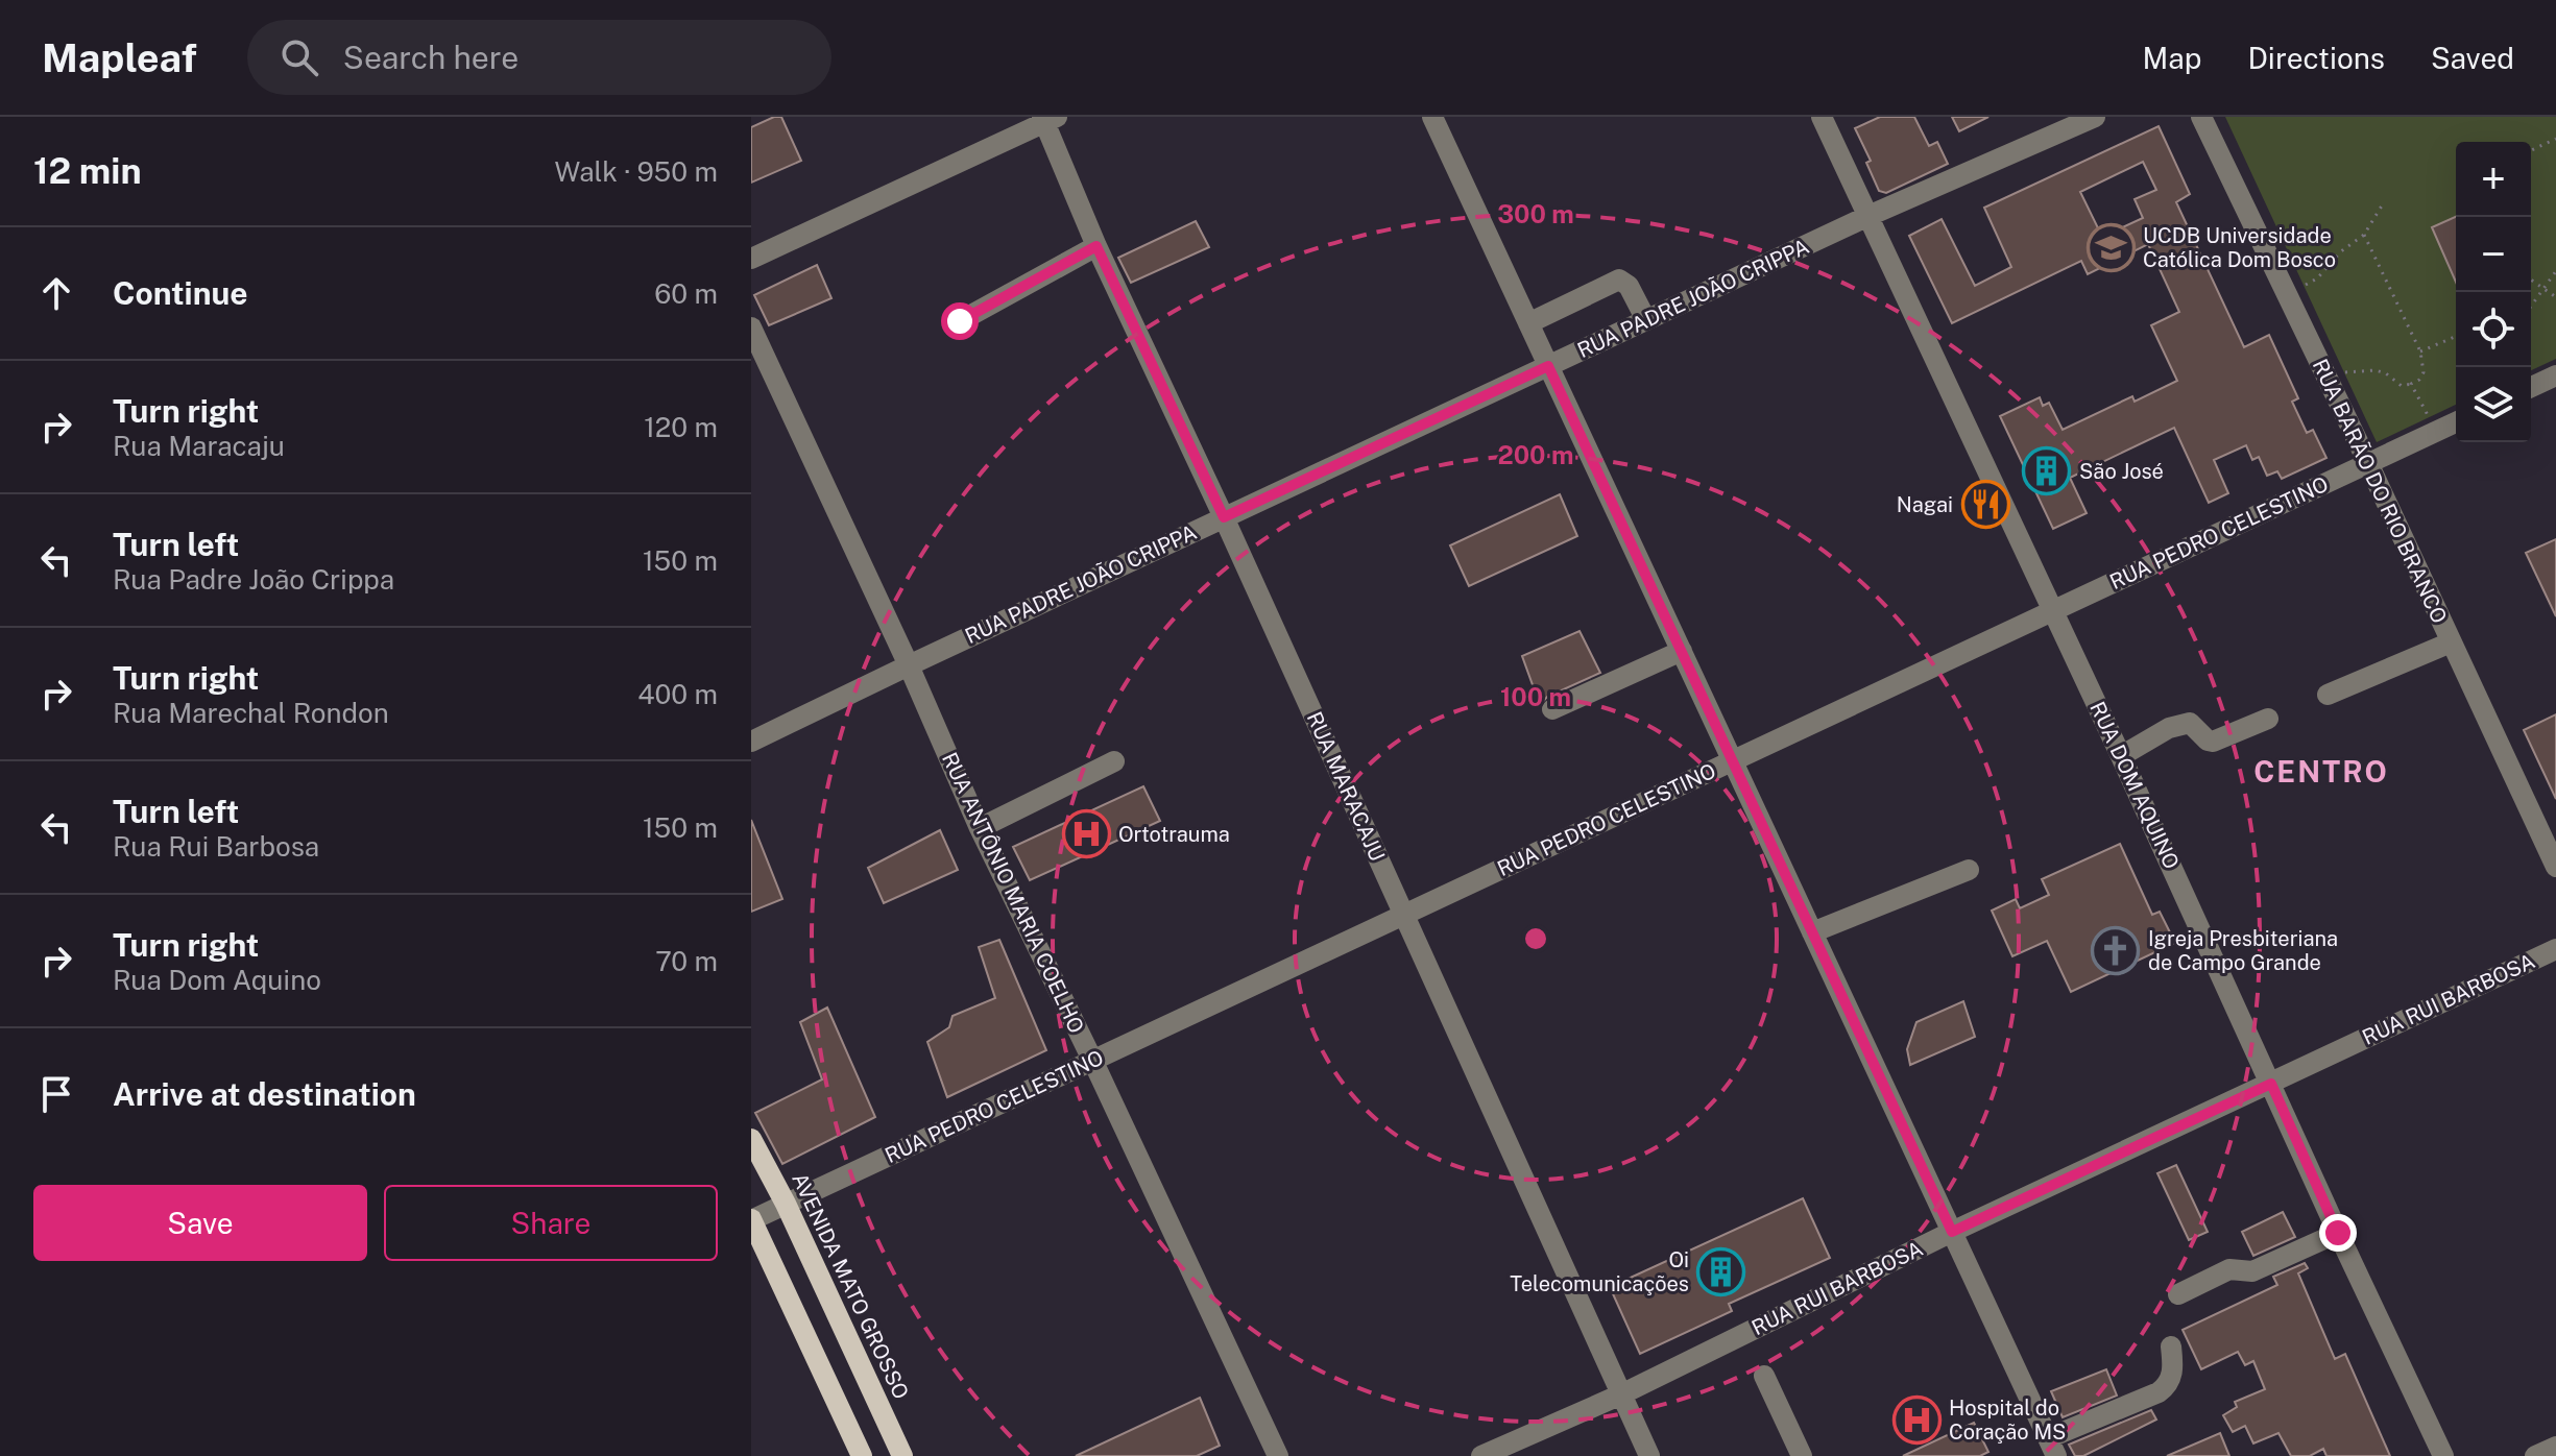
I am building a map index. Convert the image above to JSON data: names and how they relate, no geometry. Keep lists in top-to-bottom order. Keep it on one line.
{"streets":{"main road":["AVENIDA MATO GROSSO"],"street":["RUA PADRE JOÃO CRIPPA","RUA BARÃO DO RIO BRANCO","RUA PEDRO CELESTINO","RUA DOM AQUINO","RUA MARACAJU","RUA ANTÔNIO MARIA COELHO","RUA RUI BARBOSA"]},"crossings":[["RUA PADRE JOÃO CRIPPA","RUA DOM AQUINO"],["RUA PADRE JOÃO CRIPPA","RUA MARACAJU"],["RUA PADRE JOÃO CRIPPA","RUA ANTÔNIO MARIA COELHO"],["RUA BARÃO DO RIO BRANCO","RUA PEDRO CELESTINO"],["RUA PEDRO CELESTINO","RUA DOM AQUINO"],["RUA PEDRO CELESTINO","RUA MARACAJU"],["RUA PEDRO CELESTINO","RUA ANTÔNIO MARIA COELHO"],["RUA PEDRO CELESTINO","AVENIDA MATO GROSSO"],["RUA DOM AQUINO","RUA RUI BARBOSA"],["RUA MARACAJU","RUA RUI BARBOSA"]],"districts":["CENTRO"],"places":{"school or university":["UCDB Universidade Católica Dom Bosco"],"building":["São José","Oi Telecomunicações"],"restaurant":["Nagai"],"hospital":["Ortotrauma","Hospital do Coração MS"],"church":["Igreja Presbiteriana de Campo Grande"]},"page":{"header":"Mapleaf","search":"Search here","nav":["Map","Directions","Saved"],"heading":["12 min","Walk · 950 m"],"map_buttons":["+","−"],"list":[["Continue","60 m"],["Turn right","Rua Maracaju","120 m"],["Turn left","Rua Padre João Crippa","150 m"],["Turn right","Rua Marechal Rondon","400 m"],["Turn left","Rua Rui Barbosa","150 m"],["Turn right","Rua Dom Aquino","70 m"],"Arrive at destination"],"buttons":["Save","Share"]},"rings":["300 m","200 m","100 m"]}
